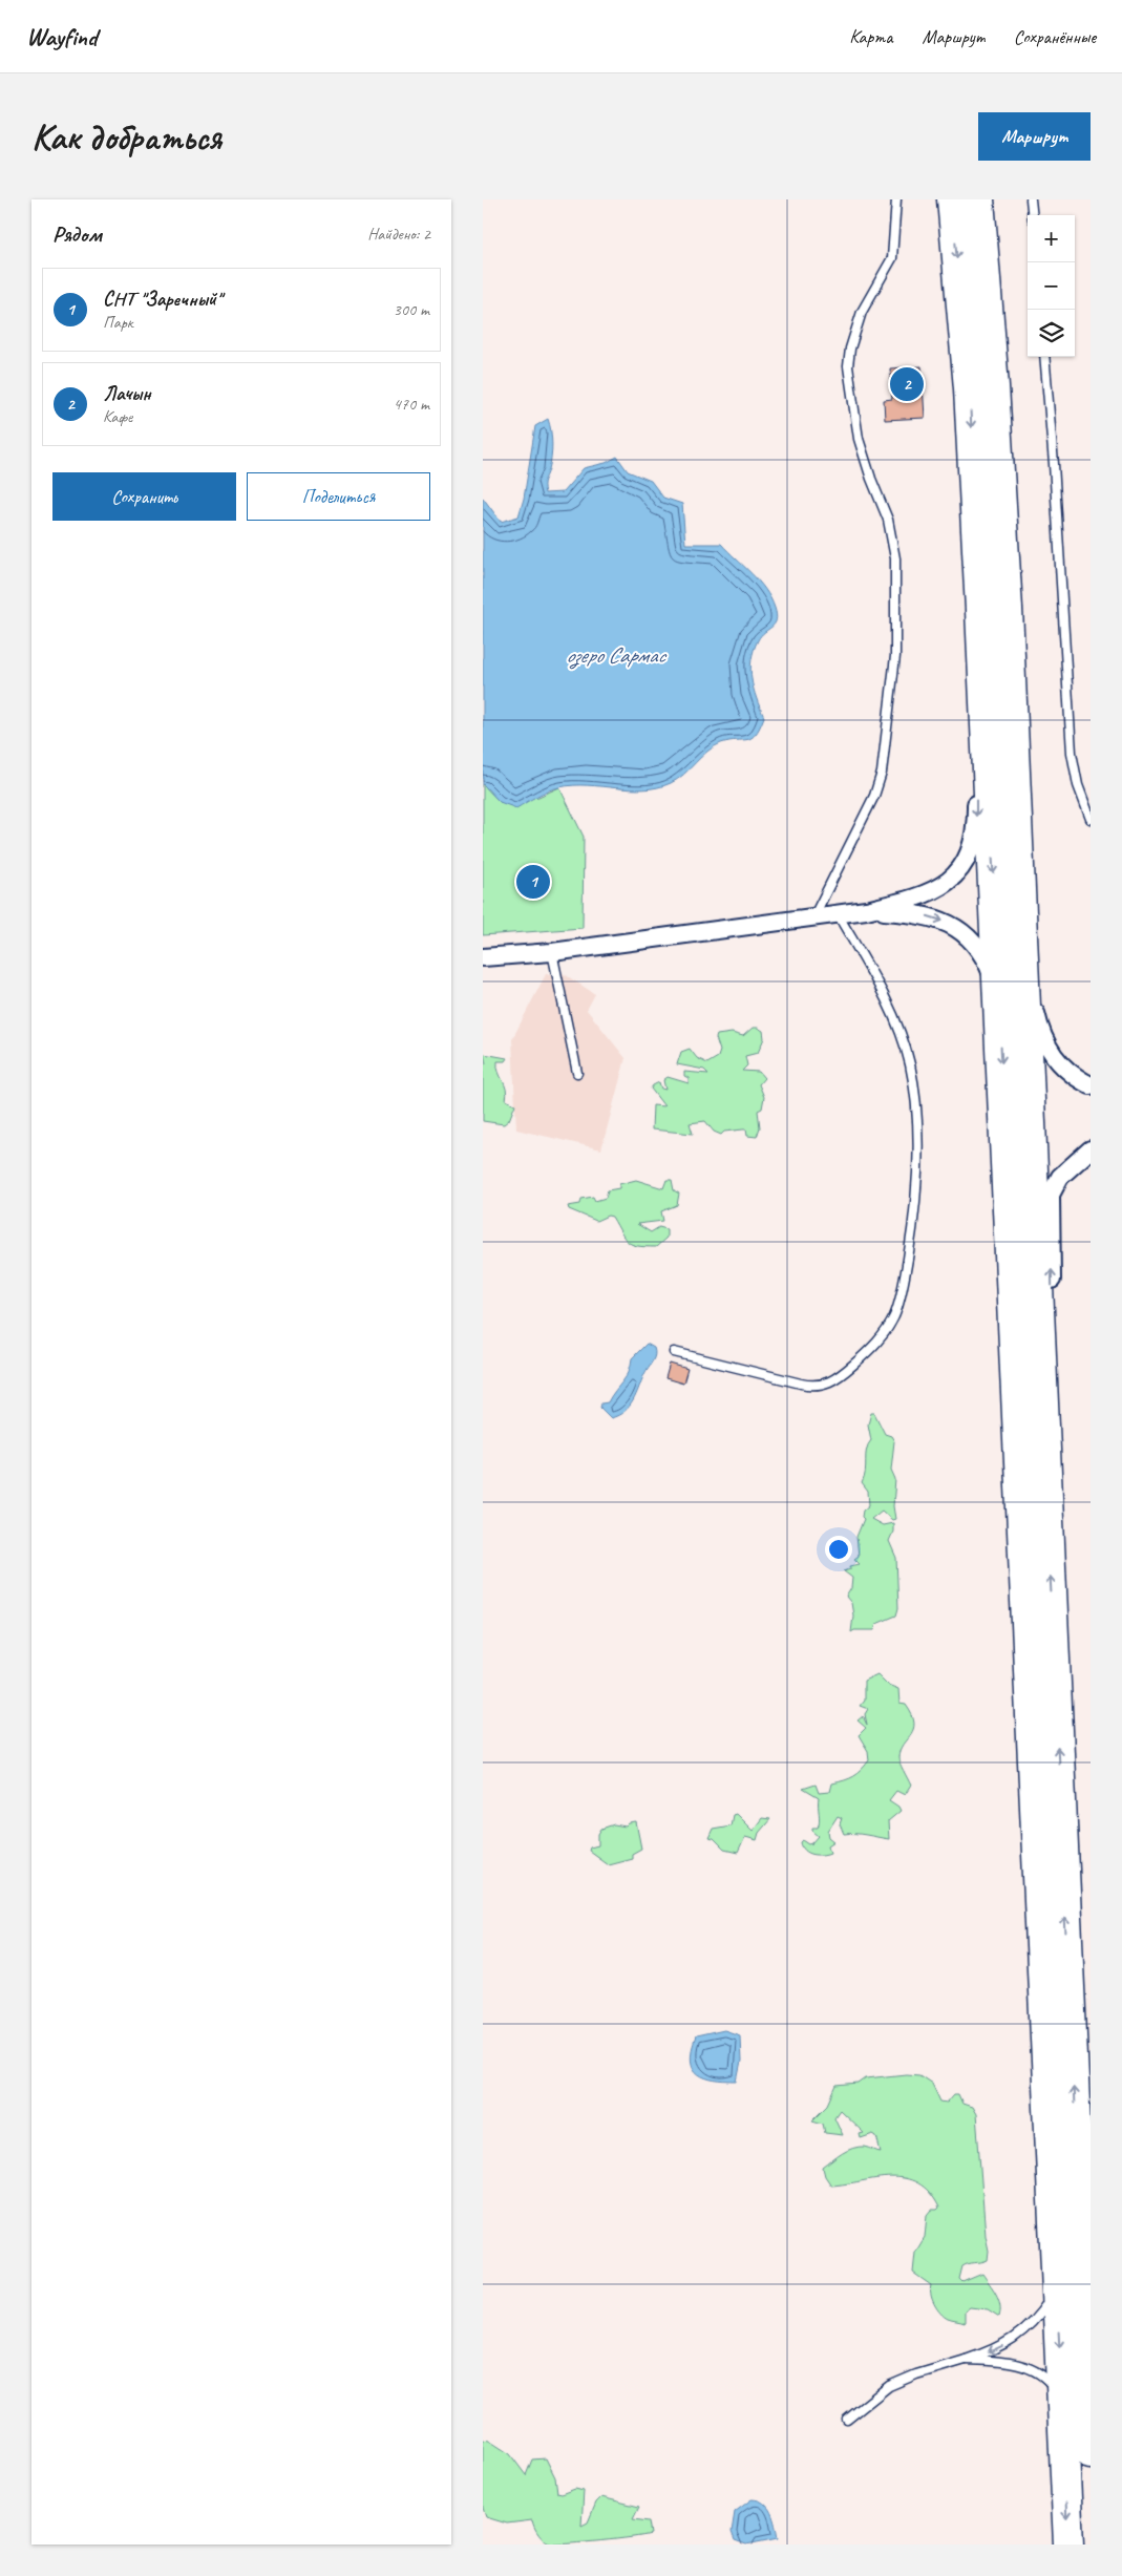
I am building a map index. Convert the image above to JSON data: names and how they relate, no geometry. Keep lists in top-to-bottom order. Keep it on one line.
{"water":["озеро Сармас"],"page":{"header":"Wayfind","nav":["Карта","Маршрут","Сохранённые"],"buttons":["Маршрут",["Сохранить","Поделиться"]],"title":"Как добраться","heading":["Рядом","Найдено: 2"],"map_buttons":["+","−"],"list":[{"mark":"1","name":"СНТ \"Заречный\"","note":"Парк","value":"300 m"},{"mark":"2","name":"Лачын","note":"Кафе","value":"470 m"}],"pins":["2","1"]}}
